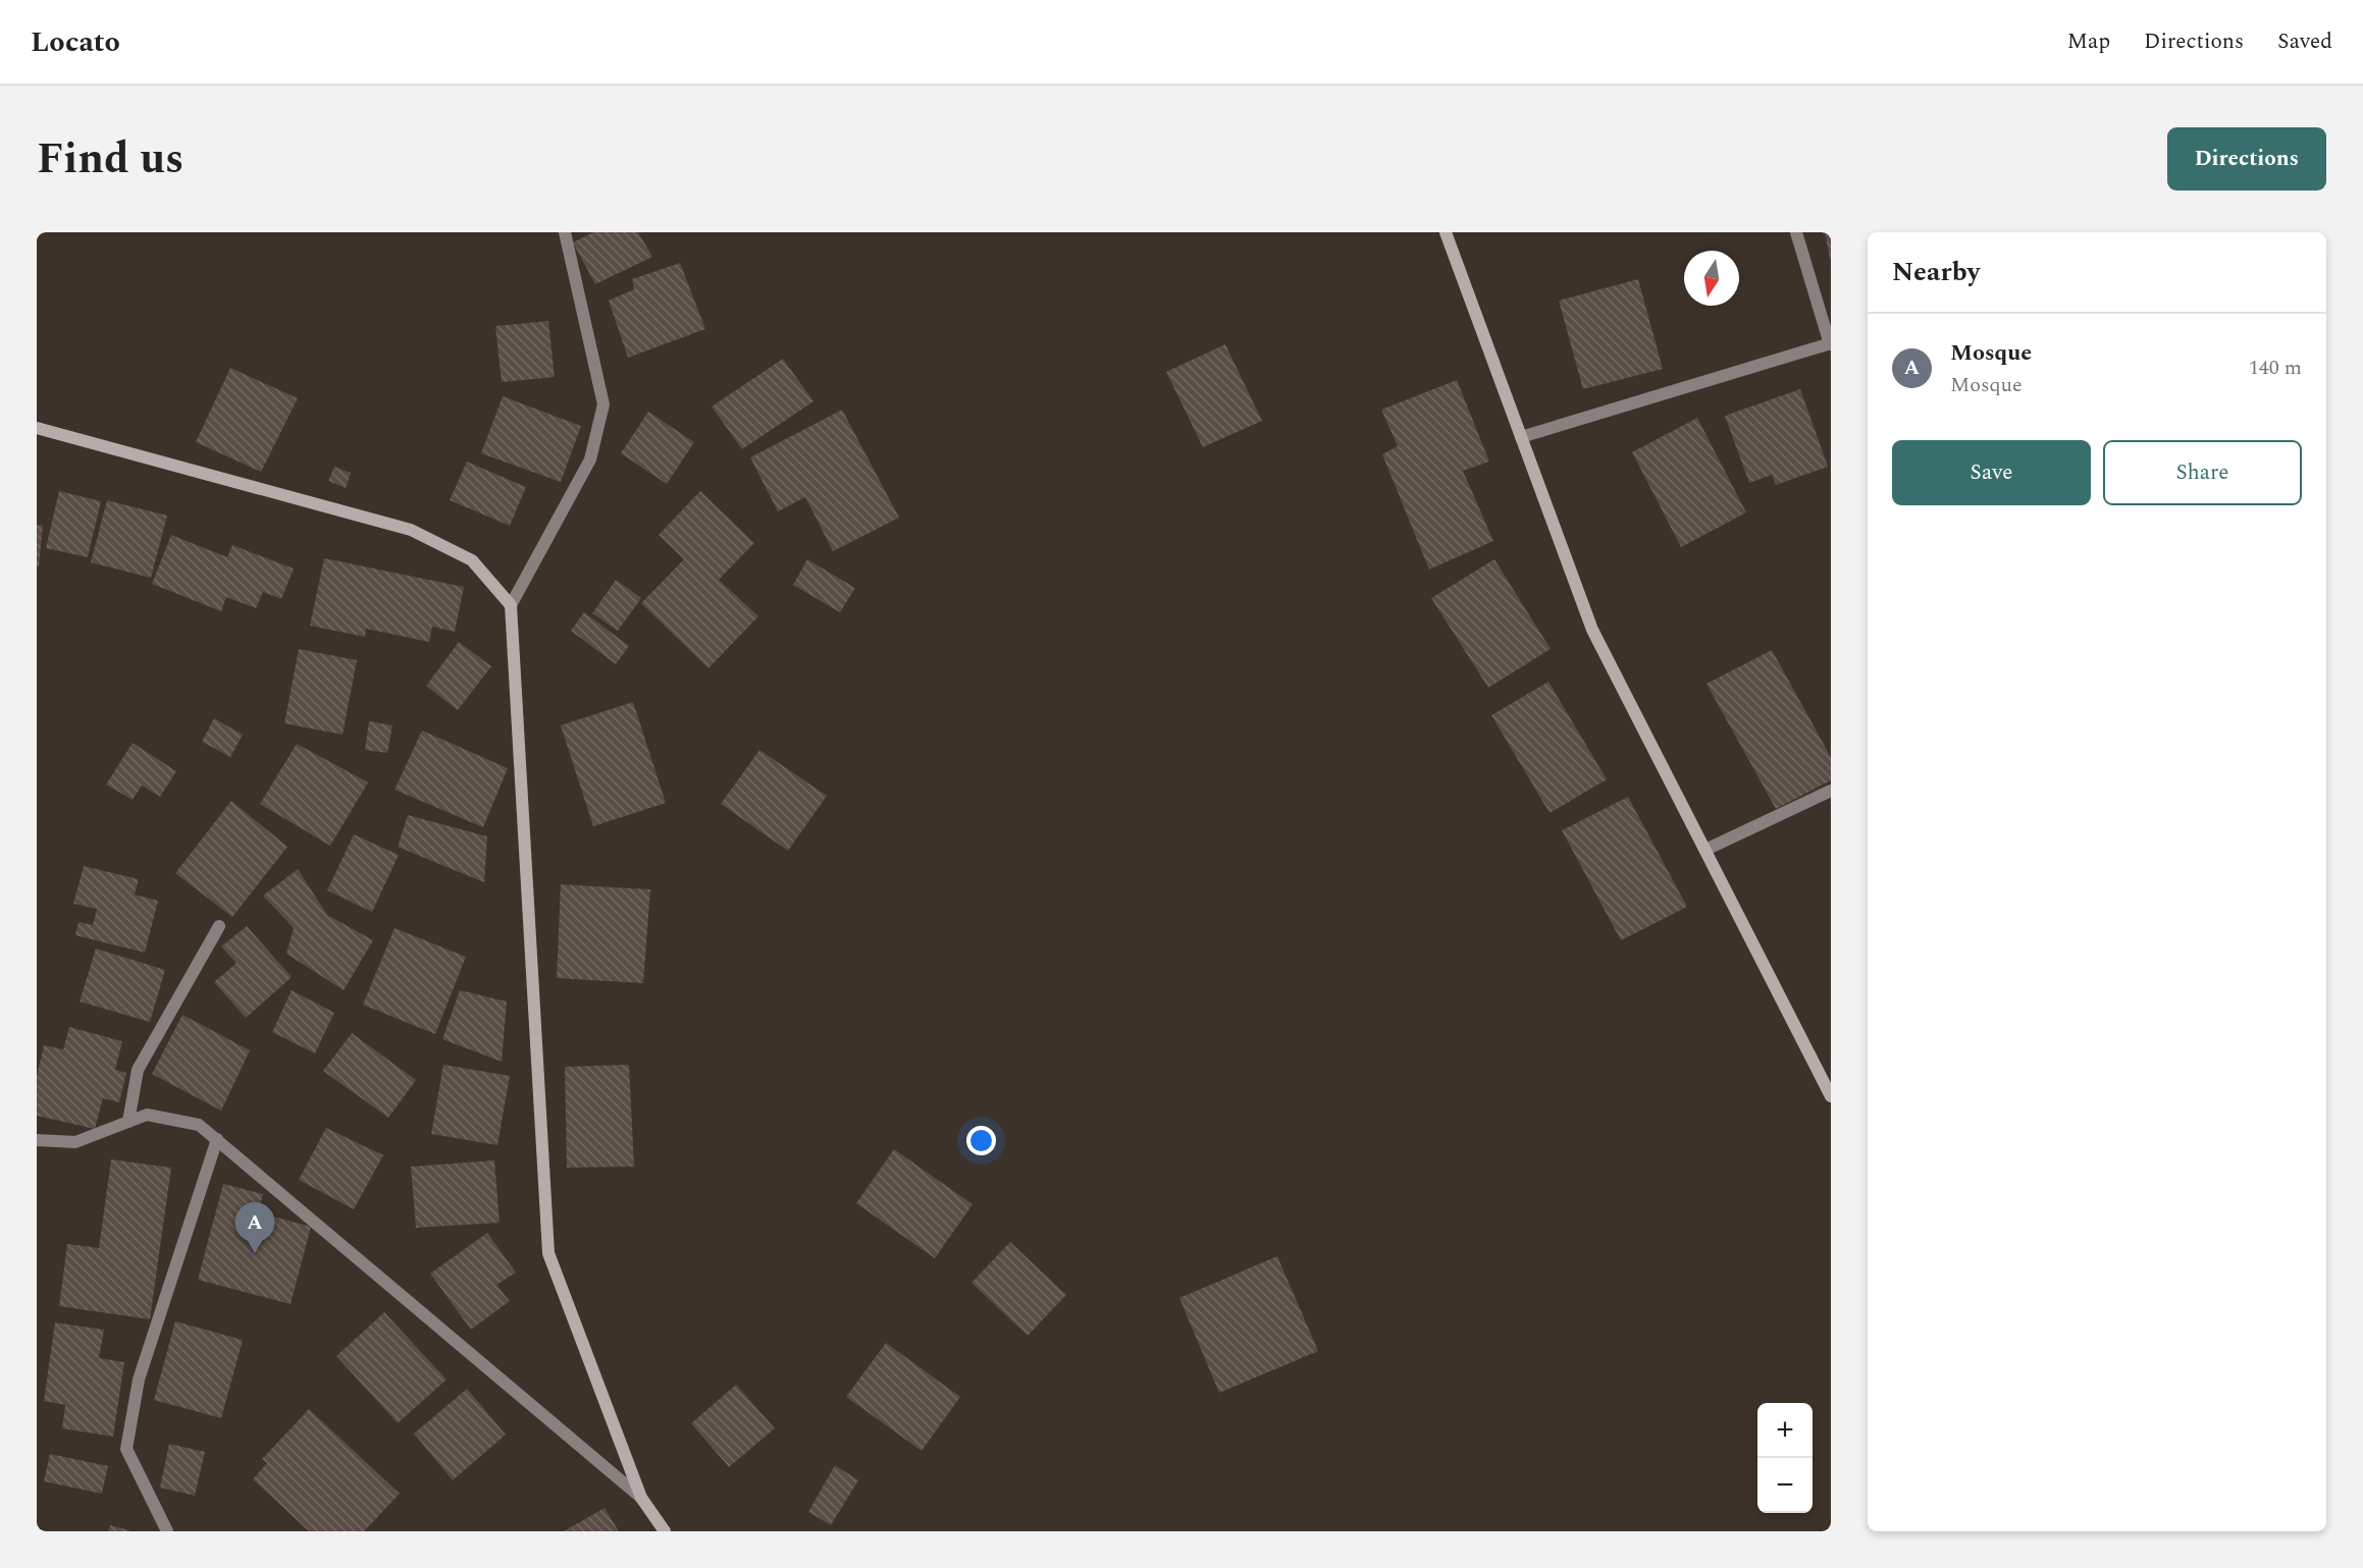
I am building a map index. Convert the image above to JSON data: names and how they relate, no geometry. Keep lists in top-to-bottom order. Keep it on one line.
{"north":"bottom","page":{"header":"Locato","nav":["Map","Directions","Saved"],"title":"Find us","buttons":["Directions",["Save","Share"]],"heading":"Nearby","list":[{"mark":"A","name":"Mosque","note":"Mosque","value":"140 m"}],"pins":"A","map_buttons":["+","−"]}}
